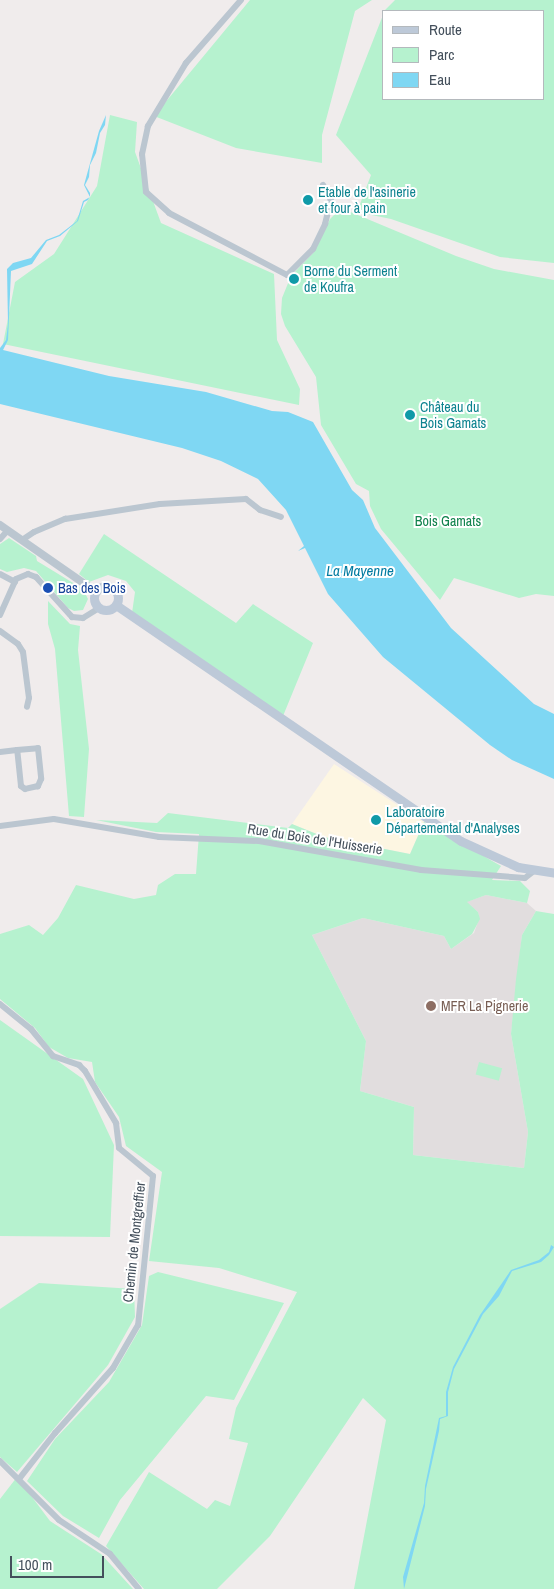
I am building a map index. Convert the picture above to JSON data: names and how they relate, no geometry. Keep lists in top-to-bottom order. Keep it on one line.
{"streets":{"street":["Rue du Bois de l'Huisserie","Chemin de Montgreffier"]},"water":["La Mayenne"],"parks":["Bois Gamats"],"places":["Etable de l'asinerie et four à pain","Borne du Serment de Koufra","Château du Bois Gamats","Bas des Bois","Laboratoire Départemental d'Analyses","MFR La Pignerie"],"legend":["Route","Parc","Eau"],"scale_bar":"100 m"}
